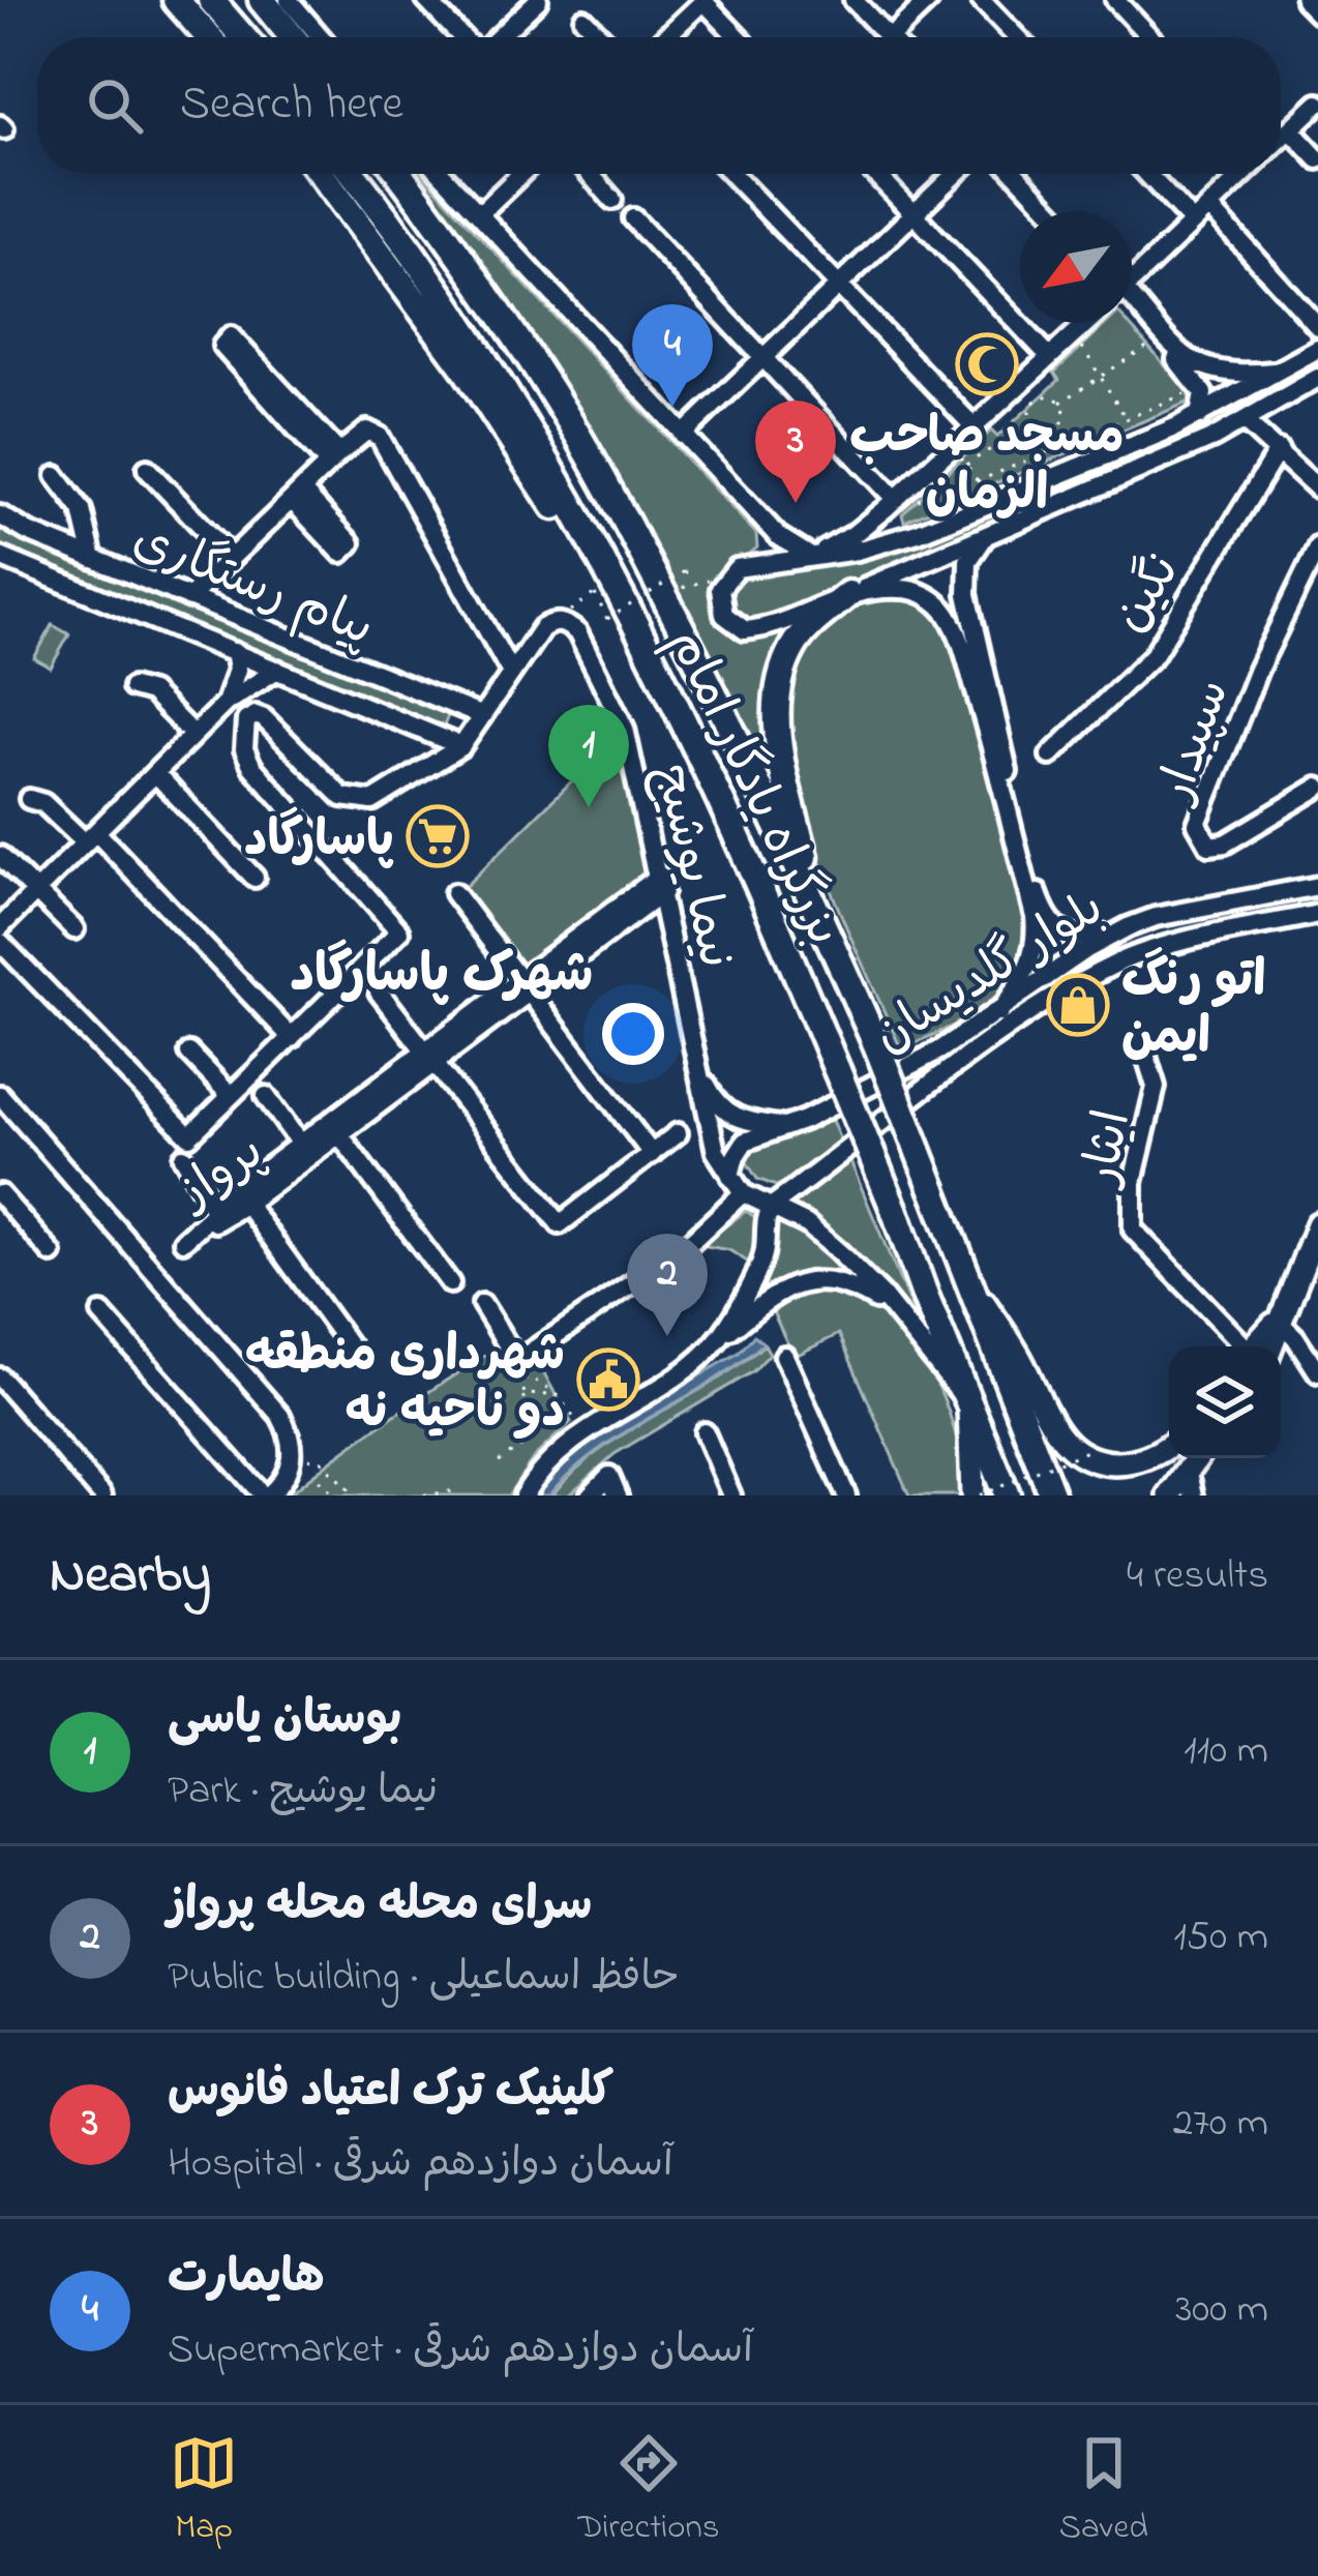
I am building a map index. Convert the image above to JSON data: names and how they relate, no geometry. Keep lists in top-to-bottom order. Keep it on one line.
{"streets":{"highway":["بزرگراه یادگار امام"],"street":["پیام رستگاری","نگین","سپیدار","نیما یوشیج","بلوار گلدیسان","ایثار","پرواز"]},"crossings":[["نیما یوشیج","بلوار گلدیسان"],["نیما یوشیج","پرواز"]],"districts":["شهرک پاسارگاد"],"places":{"mosque":["مسجد صاحب الزمان"],"supermarket":["پاسارگاد"],"shop":["اتو رنگ ایمن"],"public building":["شهرداری منطقه دو ناحیه نه"]},"north":"bottom left","page":{"search":"Search here","pins":["4","3","1","2"],"heading":["Nearby","4 results"],"list":[{"mark":"1","name":"بوستان یاسی","note":"Park · نیما یوشیج","value":"110 m"},{"mark":"2","name":"سرای محله محله پرواز","note":"Public building · حافظ اسماعیلی","value":"150 m"},{"mark":"3","name":"کلینیک ترک اعتیاد فانوس","note":"Hospital · آسمان دوازدهم شرقی","value":"270 m"},{"mark":"4","name":"هایمارت","note":"Supermarket · آسمان دوازدهم شرقی","value":"300 m"}],"nav":["Map","Directions","Saved"]}}
